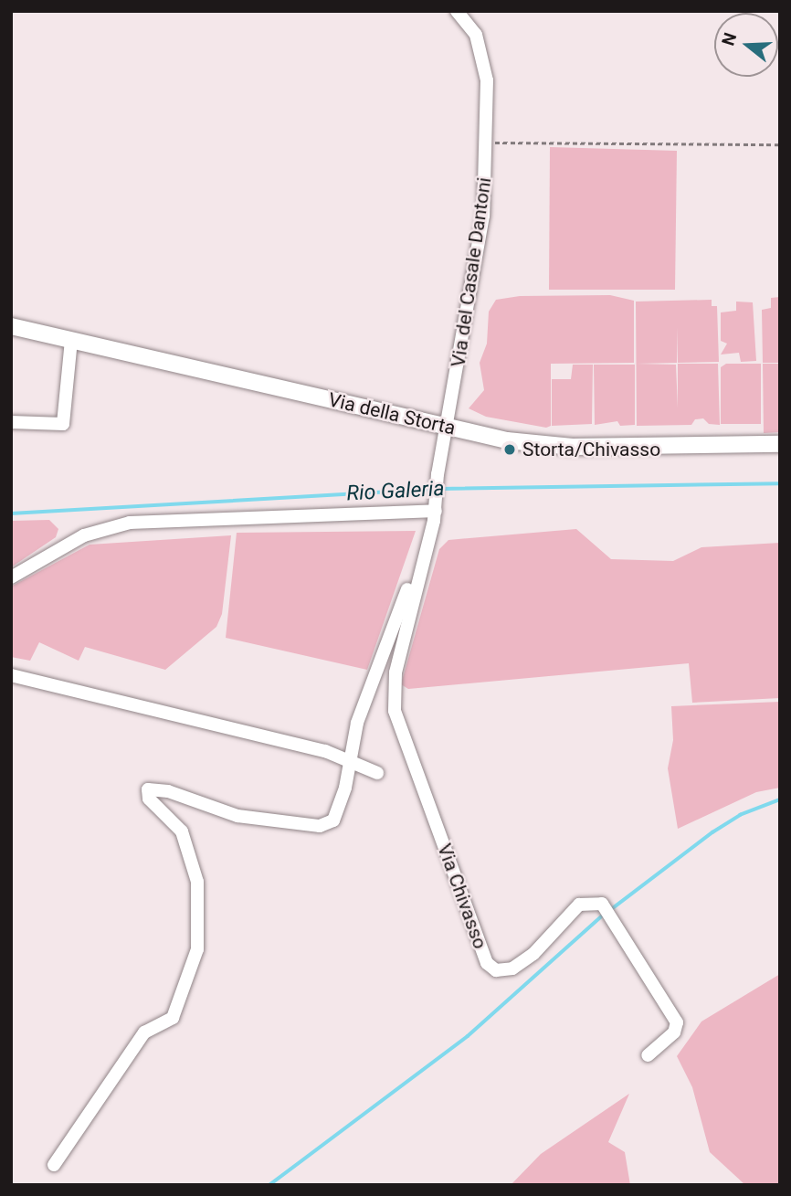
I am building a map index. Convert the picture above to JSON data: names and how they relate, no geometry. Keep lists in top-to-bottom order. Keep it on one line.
{"streets":{"main road":["Via della Storta"],"street":["Via del Casale Dantoni","Via Chivasso"]},"crossings":[["Via del Casale Dantoni","Via della Storta"],["Via del Casale Dantoni","Via Chivasso"],["Via della Storta","Via Chivasso"]],"water":["Rio Galeria"],"places":["Storta/Chivasso"],"north":"left"}
